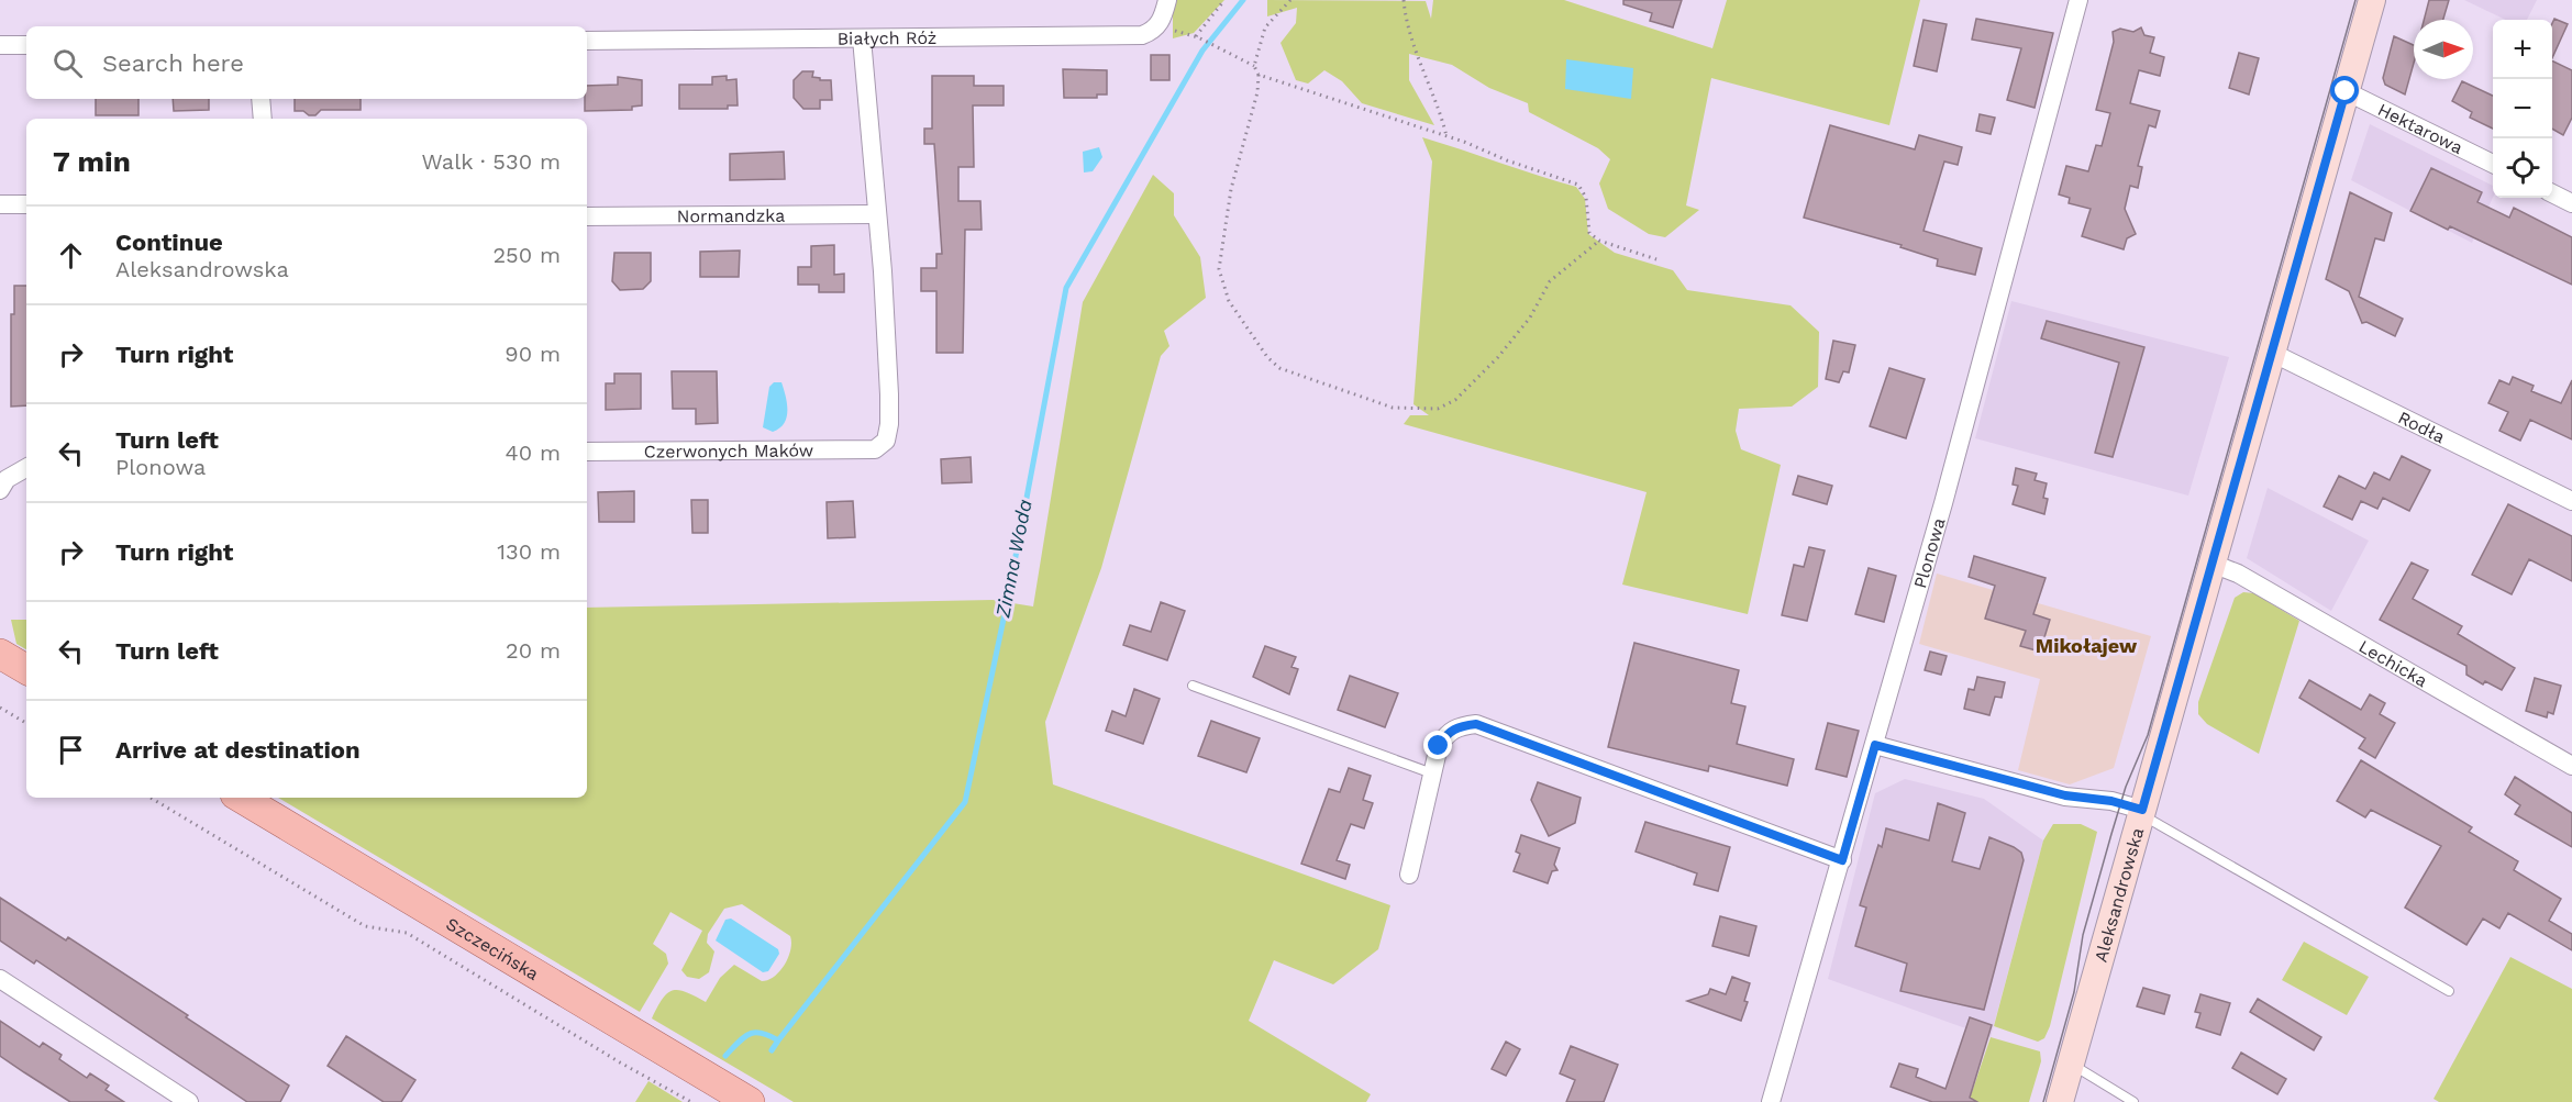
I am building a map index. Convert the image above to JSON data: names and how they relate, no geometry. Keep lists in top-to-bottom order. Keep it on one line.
{"streets":{"main road":["Aleksandrowska","Szczecińska"],"street":["Białych Róż","Hektarowa","Normandzka","Rodła","Czerwonych Maków","Plonowa","Lechicka"]},"crossings":[["Hektarowa","Aleksandrowska"],["Normandzka","Czerwonych Maków"],["Rodła","Aleksandrowska"],["Lechicka","Aleksandrowska"]],"districts":["Mikołajew"],"water":["Zimna Woda"],"north":"right","page":{"map_buttons":["+","−"],"search":"Search here","heading":["7 min","Walk · 530 m"],"list":[["Continue","Aleksandrowska","250 m"],["Turn right","90 m"],["Turn left","Plonowa","40 m"],["Turn right","130 m"],["Turn left","20 m"],"Arrive at destination"]}}
